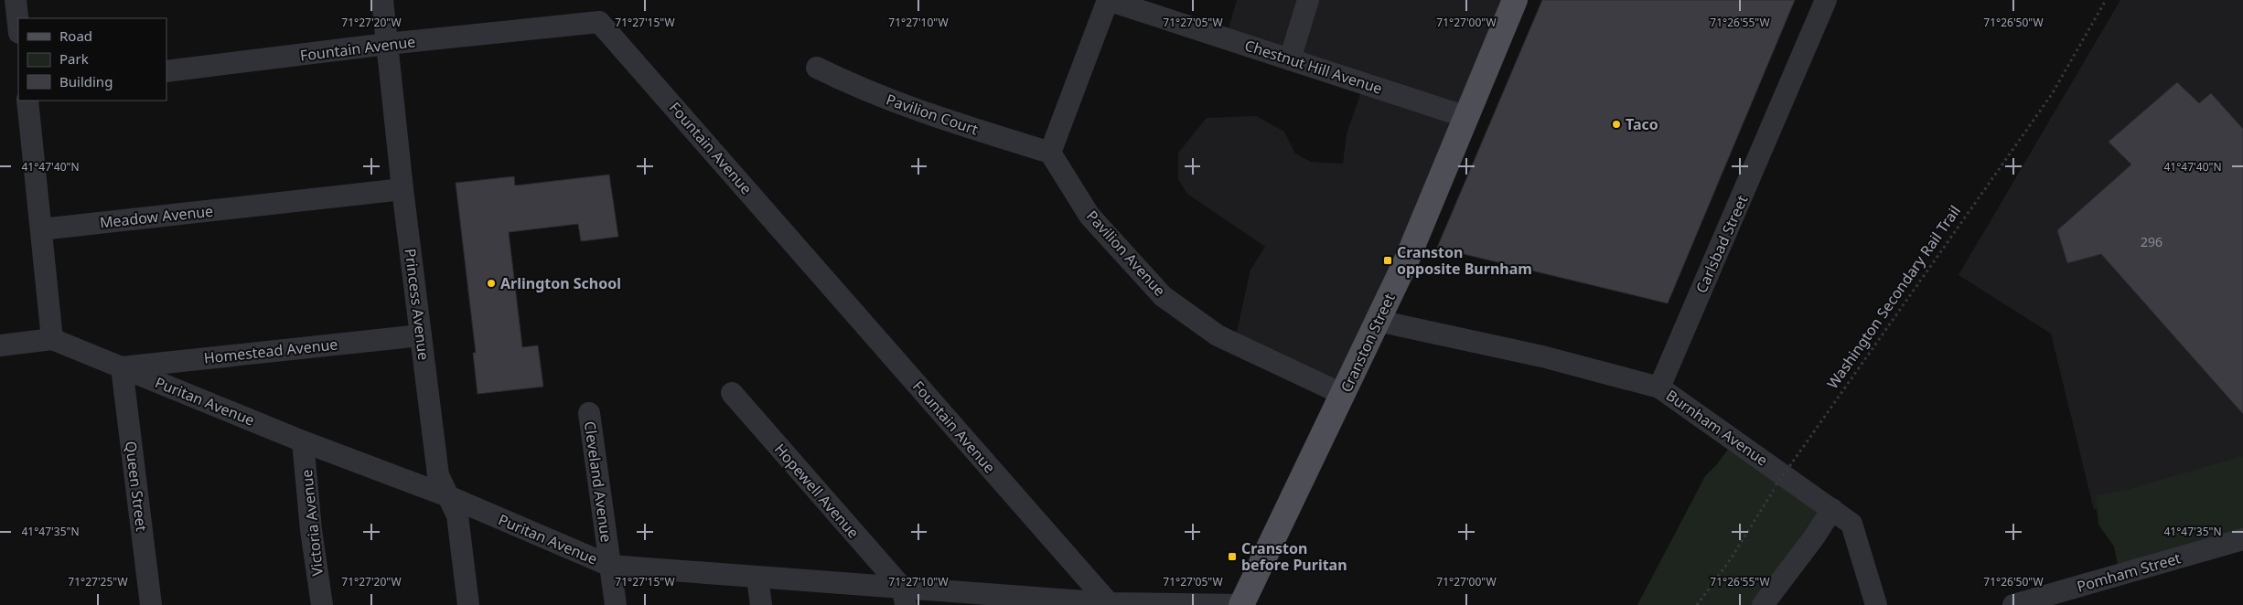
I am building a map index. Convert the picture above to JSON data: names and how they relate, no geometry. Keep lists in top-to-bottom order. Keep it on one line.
{"streets":{"main road":["Cranston Street"],"street":["Fountain Avenue","Chestnut Hill Avenue","Pavilion Court","Meadow Avenue","Carlsbad Street","Pavilion Avenue","Princess Avenue","Homestead Avenue","Puritan Avenue","Burnham Avenue","Cleveland Avenue","Queen Street","Hopewell Avenue","Victoria Avenue","Pomham Street"],"path":["Washington Secondary Rail Trail"]},"crossings":[["Fountain Avenue","Princess Avenue"],["Fountain Avenue","Puritan Avenue"],["Chestnut Hill Avenue","Cranston Street"],["Pavilion Court","Pavilion Avenue"],["Meadow Avenue","Princess Avenue"],["Carlsbad Street","Burnham Avenue"],["Pavilion Avenue","Cranston Street"],["Princess Avenue","Homestead Avenue"],["Princess Avenue","Puritan Avenue"],["Cranston Street","Puritan Avenue"],["Cranston Street","Burnham Avenue"],["Homestead Avenue","Puritan Avenue"],["Homestead Avenue","Queen Street"],["Puritan Avenue","Cleveland Avenue"],["Puritan Avenue","Queen Street"],["Puritan Avenue","Hopewell Avenue"],["Puritan Avenue","Victoria Avenue"]],"places":{"other":["Taco","Arlington School"],"transit":["Cranston opposite Burnham","Cranston before Puritan"]},"house_numbers":["296"],"legend":["Road","Park","Building"],"coordinates":["71°27'20\"W","71°27'15\"W","71°27'10\"W","71°27'05\"W","71°27'00\"W","71°26'55\"W","71°26'50\"W","41°47'40\"N","41°47'35\"N","71°27'25\"W"]}
